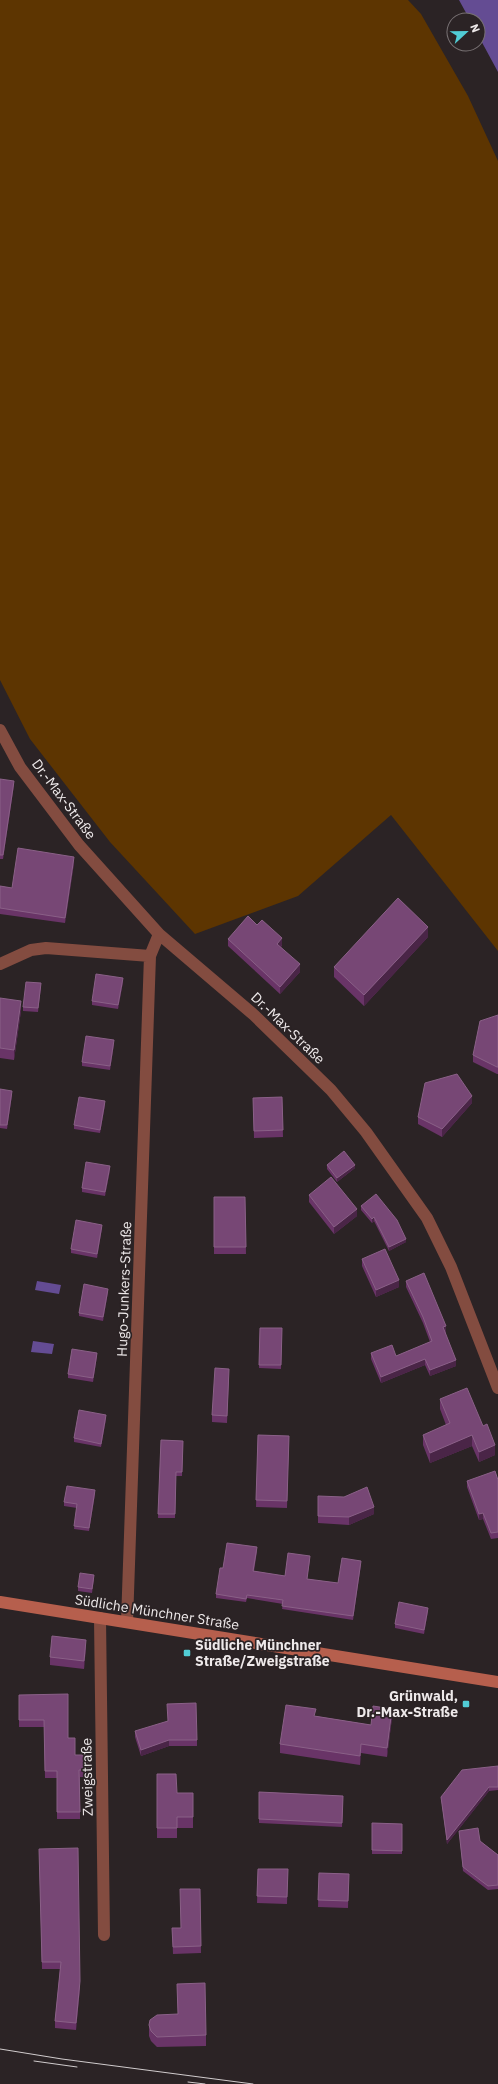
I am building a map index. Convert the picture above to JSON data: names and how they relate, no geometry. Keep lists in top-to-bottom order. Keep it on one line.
{"streets":{"main road":["Südliche Münchner Straße"],"street":["Dr.-Max-Straße","Hugo-Junkers-Straße","Zweigstraße"]},"crossings":[["Hugo-Junkers-Straße","Südliche Münchner Straße"],["Südliche Münchner Straße","Zweigstraße"]],"places":{"transit":["Südliche Münchner Straße/Zweigstraße","Grünwald, Dr.-Max-Straße"]},"north":"right"}
